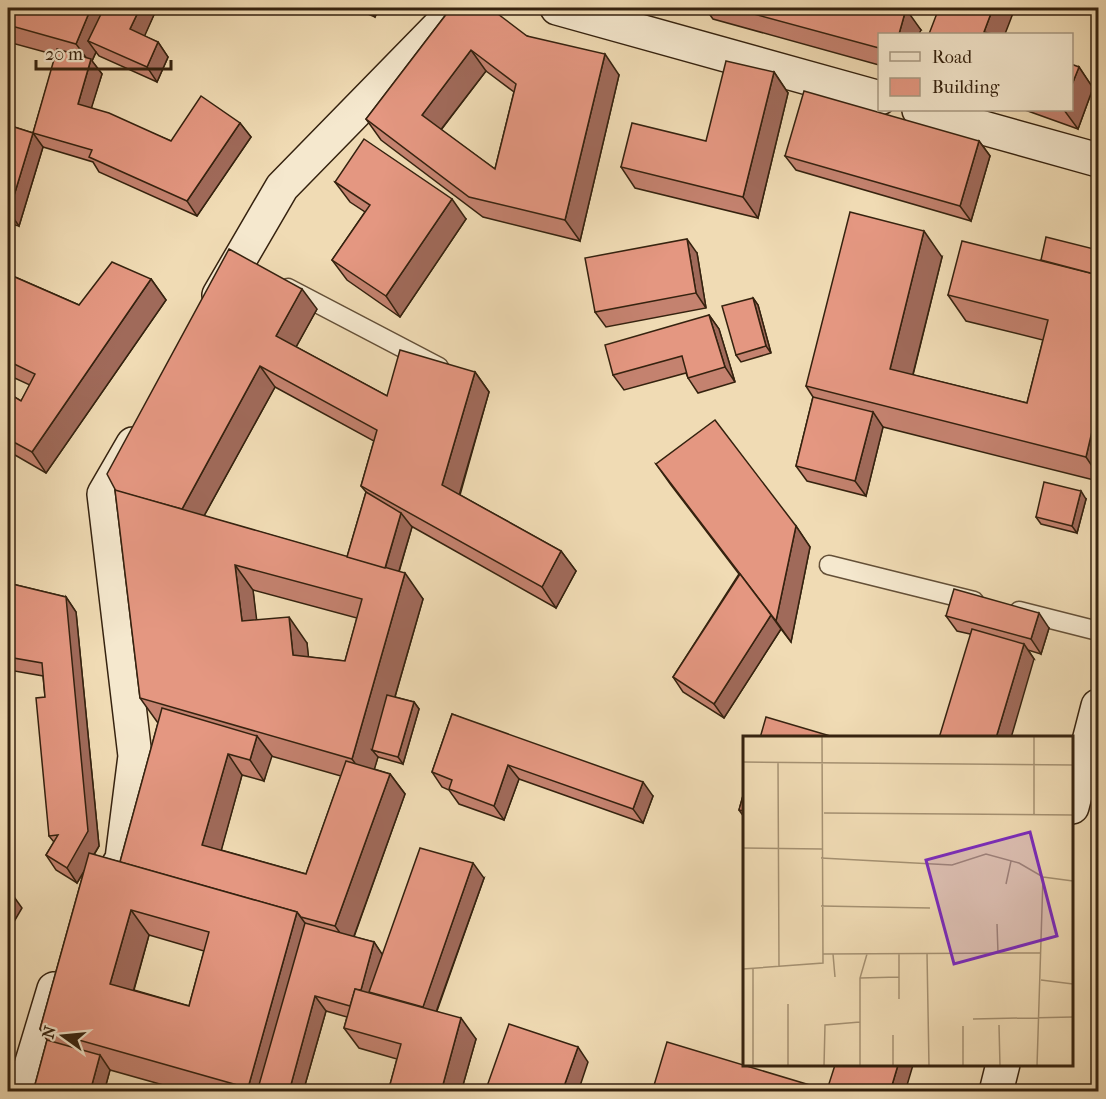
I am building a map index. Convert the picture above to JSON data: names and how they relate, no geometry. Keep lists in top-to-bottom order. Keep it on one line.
{"legend":["Road","Building"],"scale_bar":"20 m","north":"left"}
